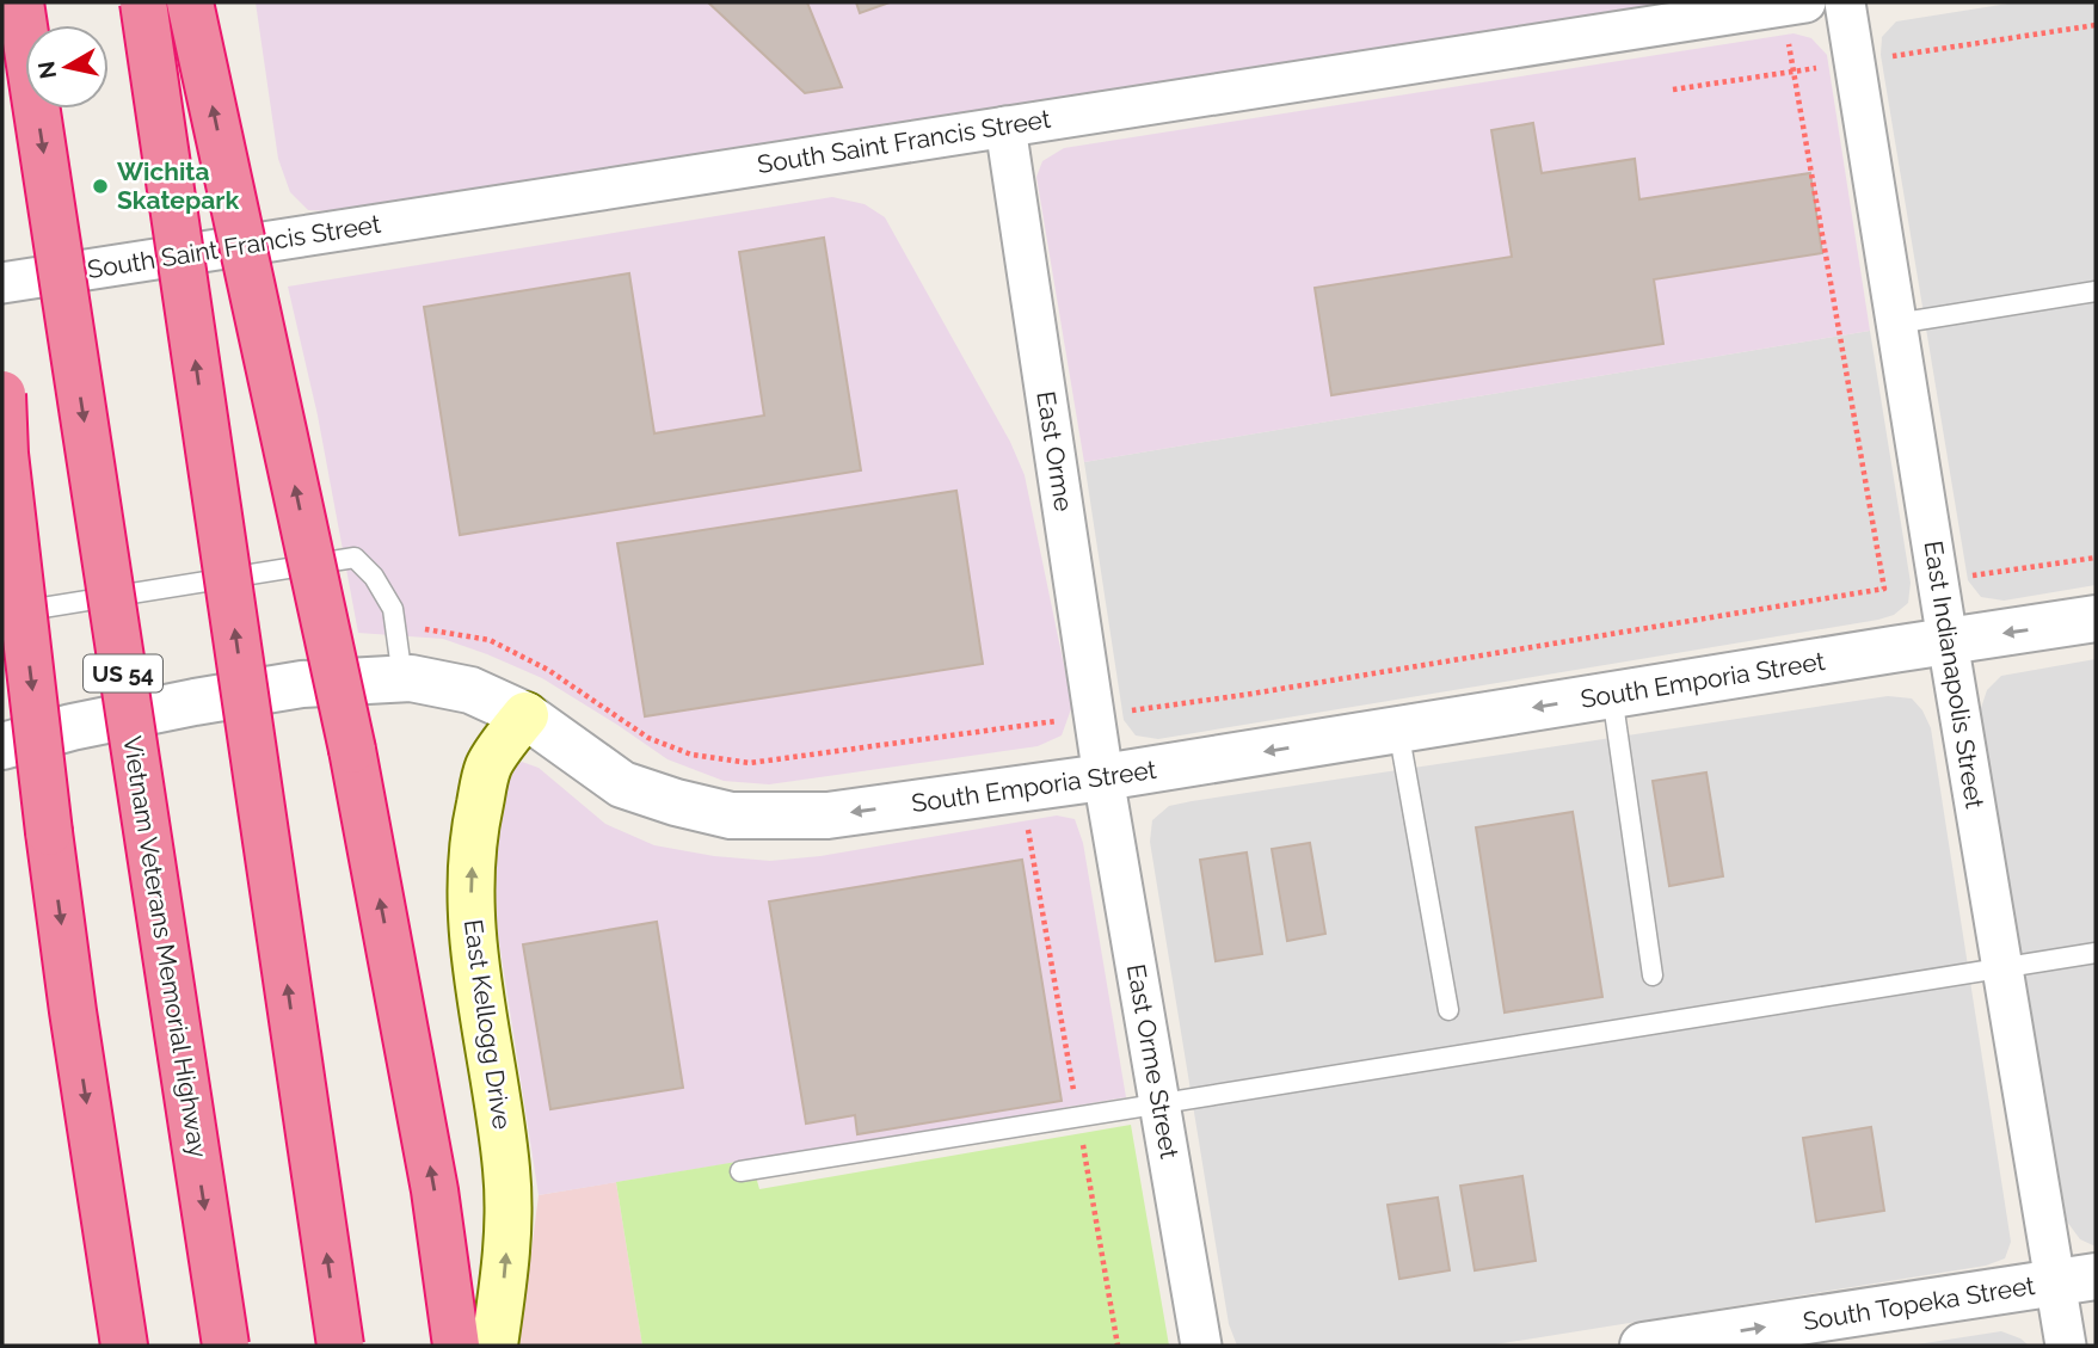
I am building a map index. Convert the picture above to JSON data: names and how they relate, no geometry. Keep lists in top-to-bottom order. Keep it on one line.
{"streets":{"highway":["US 54","Vietnam Veterans Memorial Highway"],"main road":["East Kellogg Drive"],"street":["South Saint Francis Street","East Orme","East Indianapolis Street","South Emporia Street","East Orme Street","South Topeka Street"]},"crossings":[["South Saint Francis Street","East Orme"],["East Orme","South Emporia Street"],["East Orme","East Orme Street"],["East Indianapolis Street","South Emporia Street"],["East Indianapolis Street","South Topeka Street"],["South Emporia Street","East Kellogg Drive"],["South Emporia Street","East Orme Street"]],"one_way":["South Emporia Street","East Kellogg Drive","South Topeka Street"],"places":["Wichita Skatepark"],"north":"left"}
